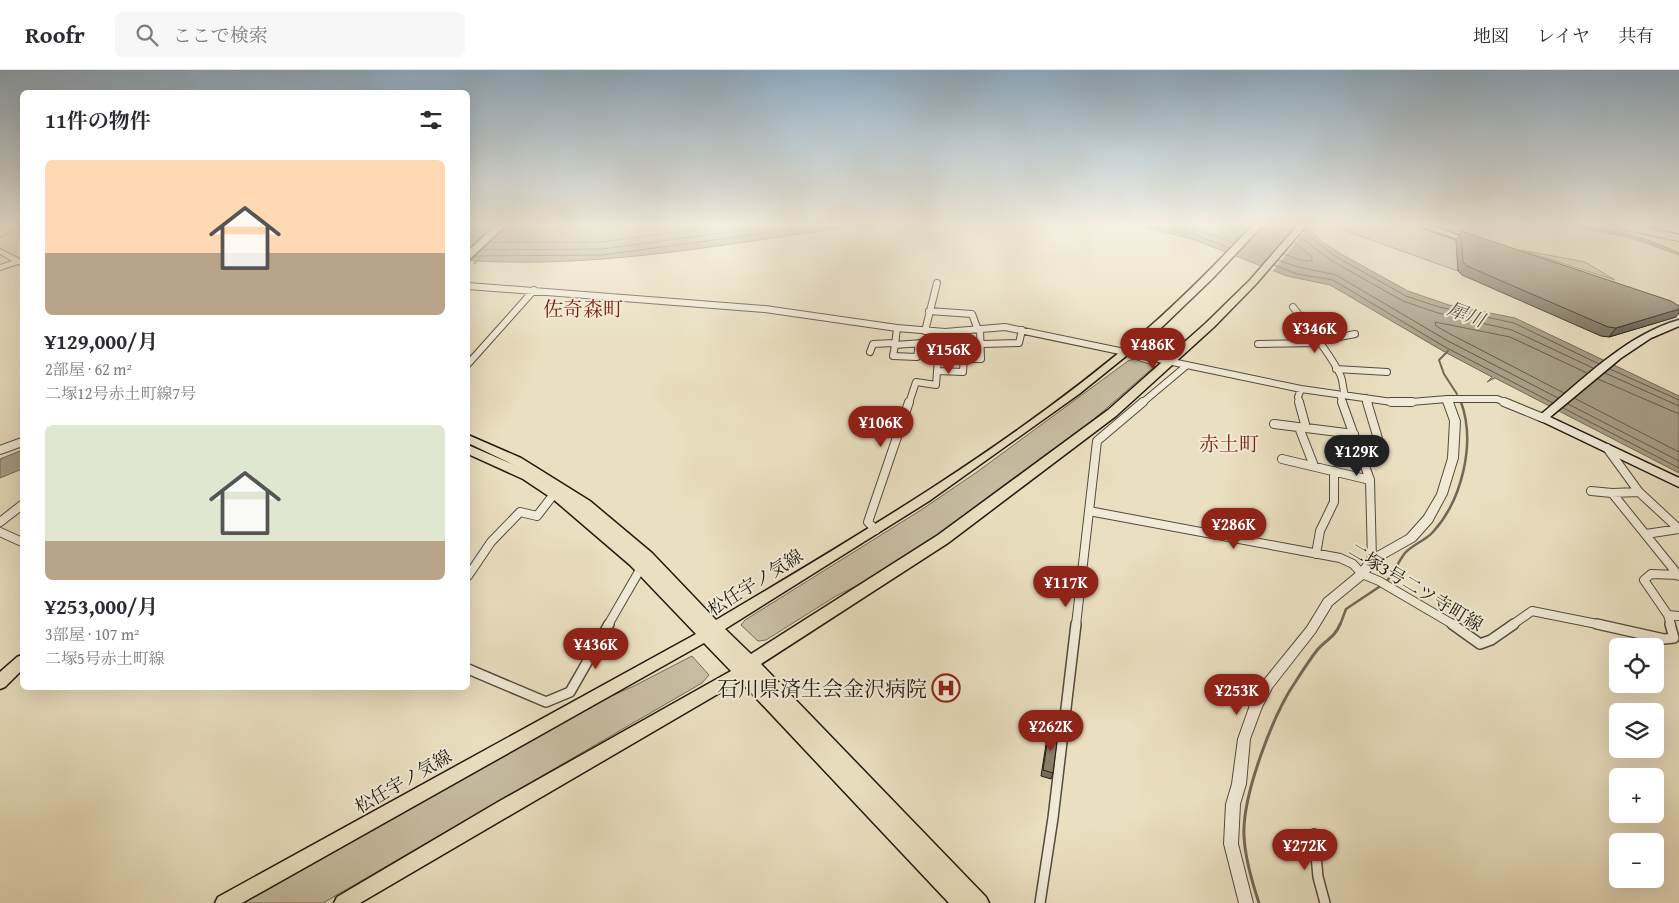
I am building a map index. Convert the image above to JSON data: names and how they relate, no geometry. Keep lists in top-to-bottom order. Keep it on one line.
{"streets":{"main road":["松任宇ノ気線"],"street":["二塚3号二ツ寺町線"]},"districts":["佐奇森町","赤土町"],"water":["犀川"],"places":{"hospital":["石川県済生会金沢病院"]},"page":{"header":"Roofr","search":"ここで検索","nav":["地図","レイヤ","共有"],"heading":"11件の物件","list":[{"name":"¥129,000/月","note":"2部屋 · 62 m² · 二塚12号赤土町線7号"},{"name":"¥253,000/月","note":"3部屋 · 107 m² · 二塚5号赤土町線"}],"price":["¥346K","¥486K","¥156K","¥106K","¥129K","¥286K","¥117K","¥436K","¥253K","¥262K","¥272K"],"map_buttons":["+","−"]}}
